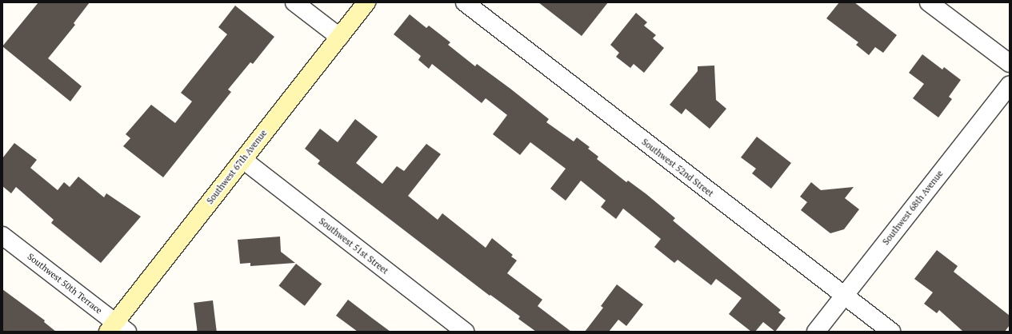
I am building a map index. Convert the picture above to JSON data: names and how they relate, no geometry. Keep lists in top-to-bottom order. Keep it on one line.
{"streets":{"main road":["Southwest 67th Avenue"],"street":["Southwest 52nd Street","Southwest 68th Avenue","Southwest 51st Street","Southwest 50th Terrace"]},"crossings":[["Southwest 67th Avenue","Southwest 51st Street"],["Southwest 67th Avenue","Southwest 50th Terrace"],["Southwest 52nd Street","Southwest 68th Avenue"]]}
